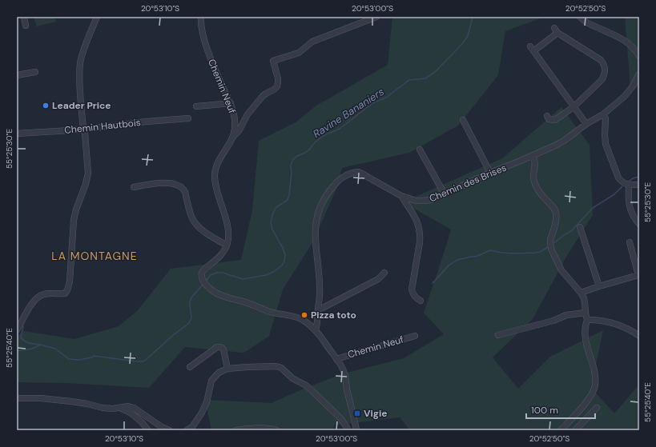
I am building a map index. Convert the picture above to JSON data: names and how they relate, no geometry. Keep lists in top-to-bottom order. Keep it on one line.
{"streets":{"street":["Chemin Neuf","Chemin Hautbois","Chemin des Brises"]},"districts":["LA MONTAGNE"],"water":["Ravine Bananiers"],"places":{"other":["Leader Price","Pizza toto"],"transit":["Vigie"]},"scale_bar":"100 m","coordinates":["20°53'10\"S","20°53'00\"S","20°52'50\"S","55°25'30\"E","55°25'40\"E"]}
